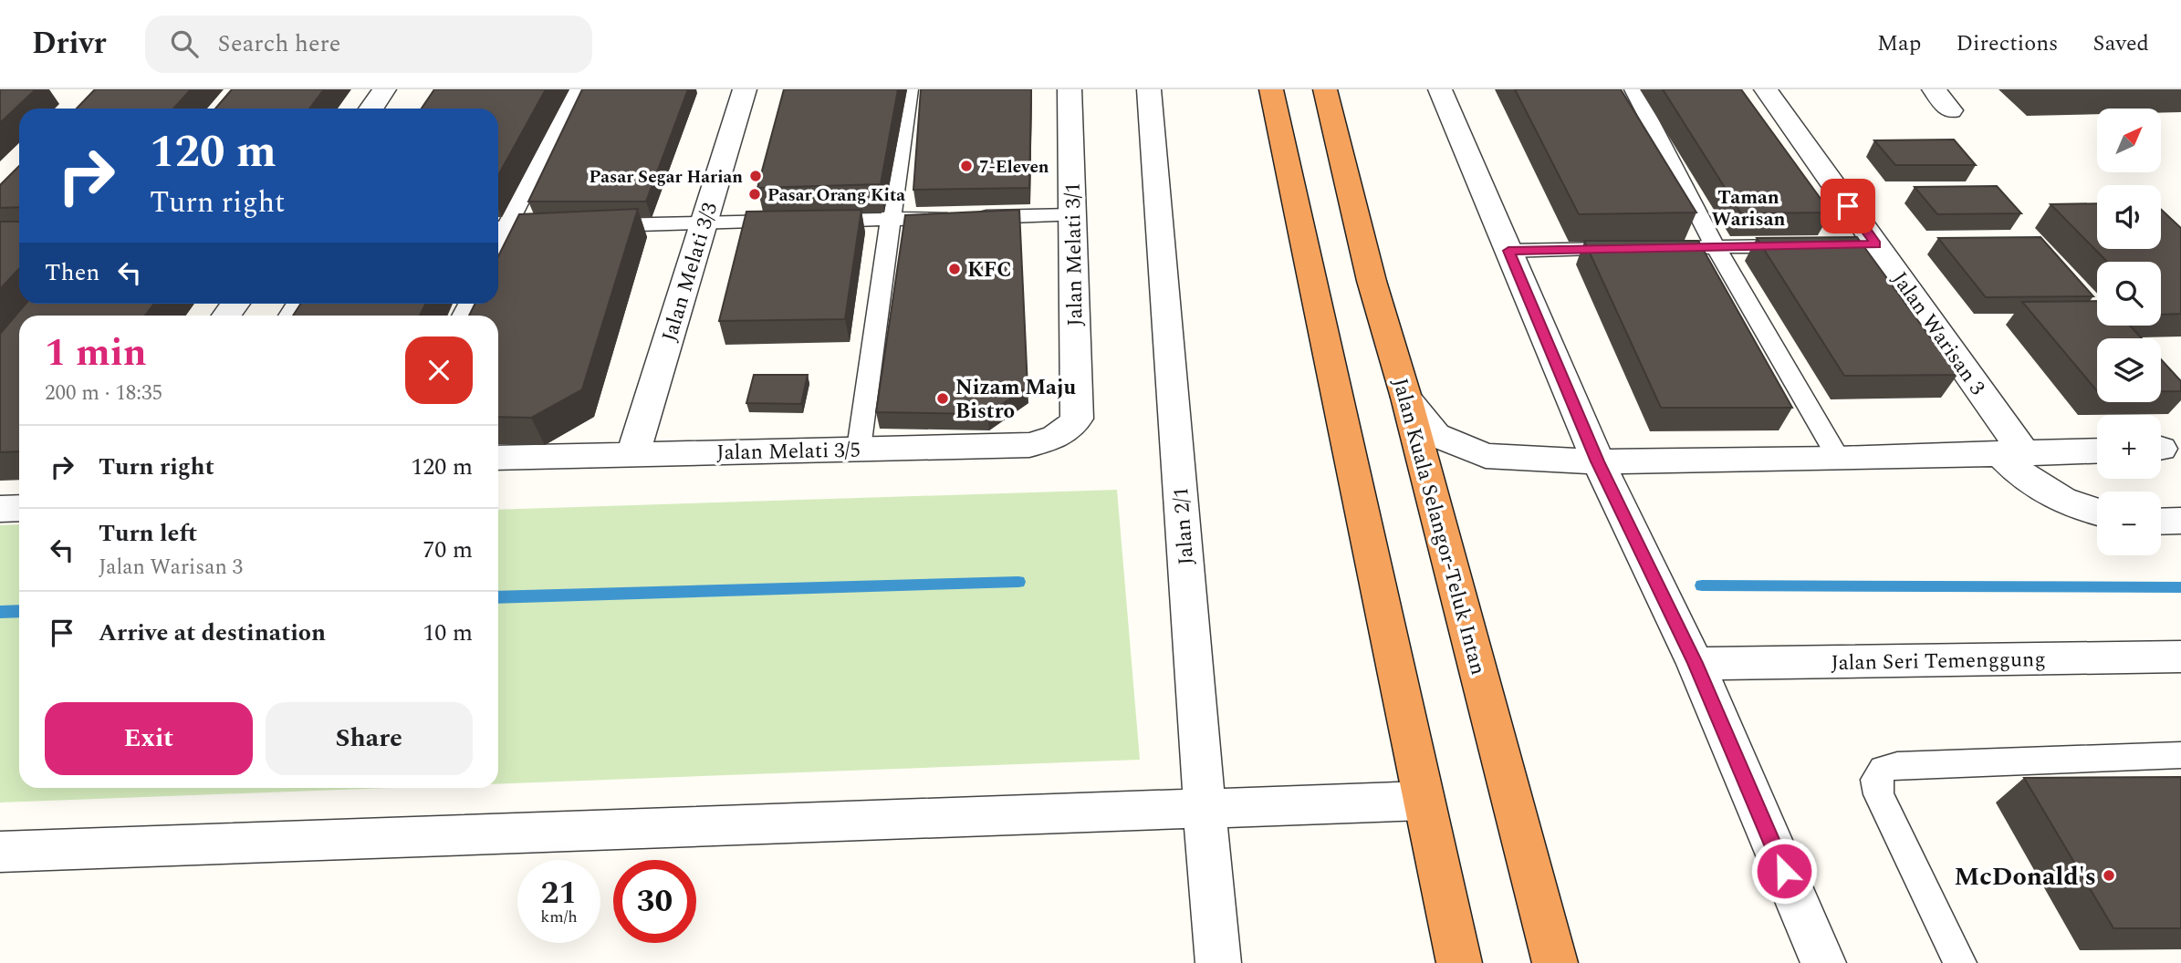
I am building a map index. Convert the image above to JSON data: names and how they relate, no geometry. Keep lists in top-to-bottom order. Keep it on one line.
{"streets":{"highway":["Jalan Kuala Selangor-Teluk Intan"],"street":["Jalan Melati 3/1","Jalan Melati 3/3","Jalan Warisan 3","Jalan Melati 3/5","Jalan 2/1","Jalan Seri Temenggung"]},"crossings":[["Jalan Melati 3/1","Jalan Melati 3/5"],["Jalan Melati 3/3","Jalan Melati 3/5"]],"districts":["Taman Warisan"],"places":["7-Eleven","Pasar Segar Harian","Pasar Orang Kita","KFC","Nizam Maju Bistro","McDonald's"],"north":"top right","page":{"header":"Drivr","search":"Search here","nav":["Map","Directions","Saved"],"map_buttons":["+","−"],"turn":["120 m","Turn right"],"then":"Then","heading":["1 min","200 m · 18:35"],"list":[{"name":"Turn right","value":"120 m"},{"name":"Turn left","note":"Jalan Warisan 3","value":"70 m"},{"name":"Arrive at destination","value":"10 m"}],"buttons":["Exit","Share"],"speed":"21 km/h","limit":"30"}}
